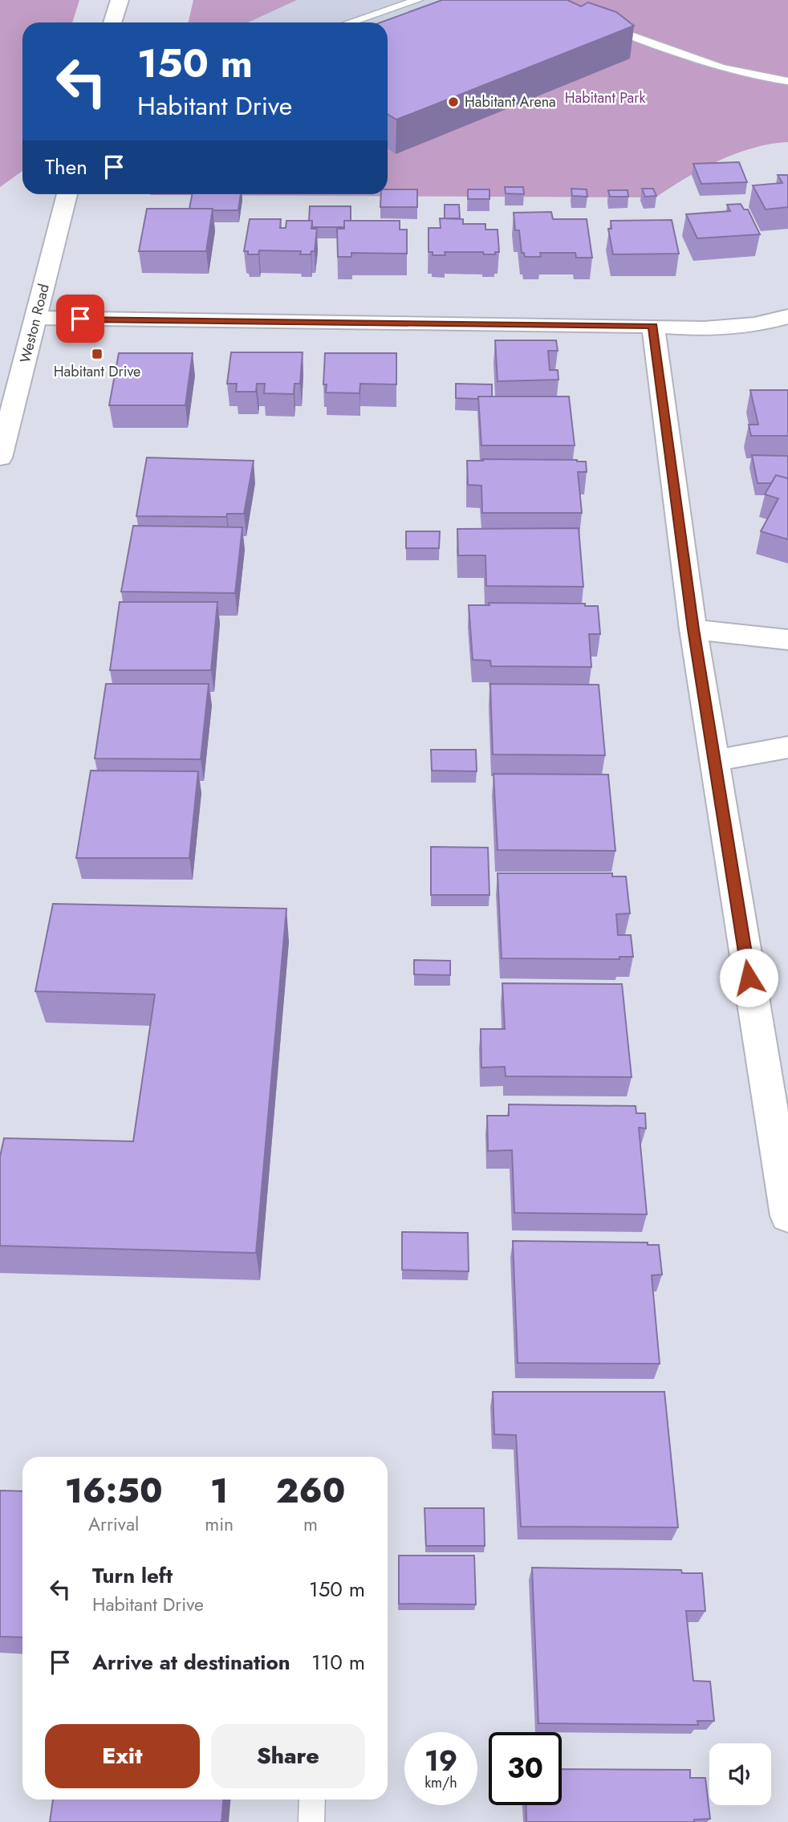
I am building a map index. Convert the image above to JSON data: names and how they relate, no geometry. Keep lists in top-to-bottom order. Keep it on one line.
{"streets":{"street":["Weston Road"]},"parks":["Habitant Park"],"places":{"other":["Habitant Arena"],"transit":["Habitant Drive"]},"page":{"turn":["150 m","Habitant Drive"],"then":"Then","eta":["16:50","Arrival","1","min","260","m"],"list":[{"name":"Turn left","note":"Habitant Drive","value":"150 m"},{"name":"Arrive at destination","value":"110 m"}],"buttons":["Exit","Share"],"speed":"19 km/h","limit":"30"}}
